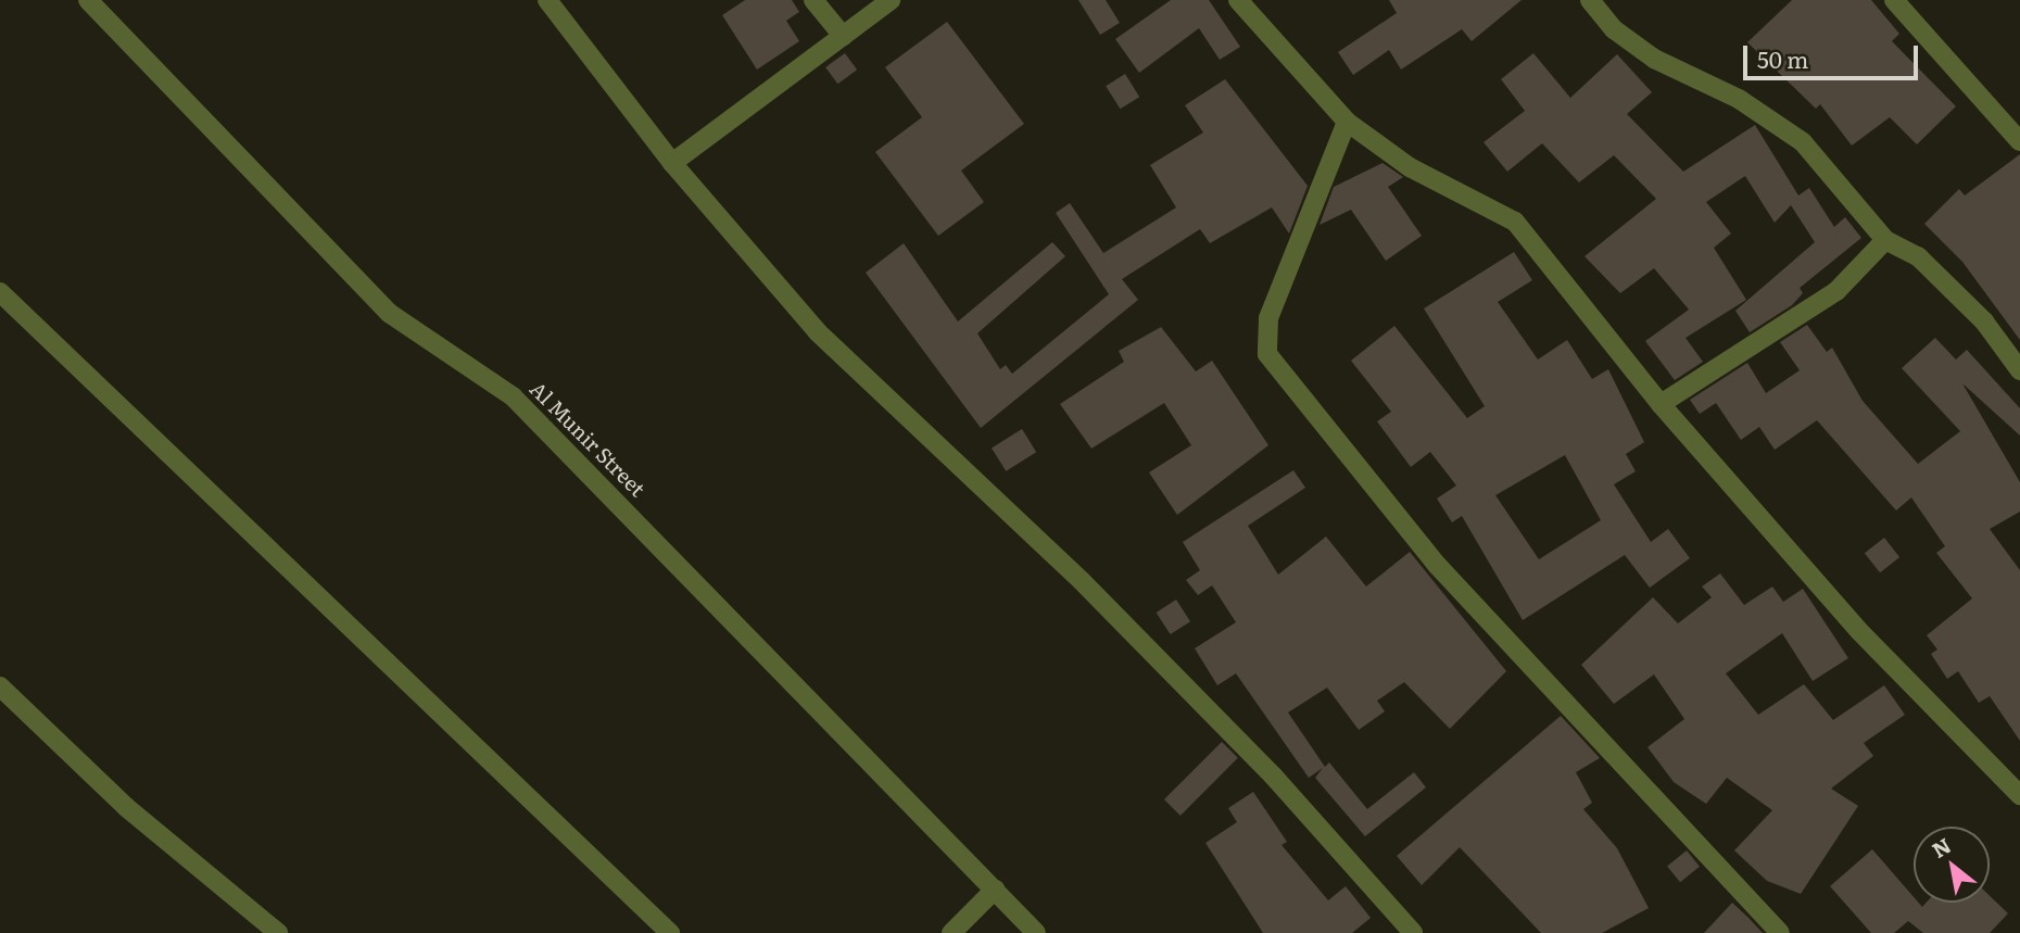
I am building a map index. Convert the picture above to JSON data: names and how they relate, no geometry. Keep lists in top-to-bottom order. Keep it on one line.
{"streets":{"street":["Al Munir Street"]},"scale_bar":"50 m","north":"top left"}
